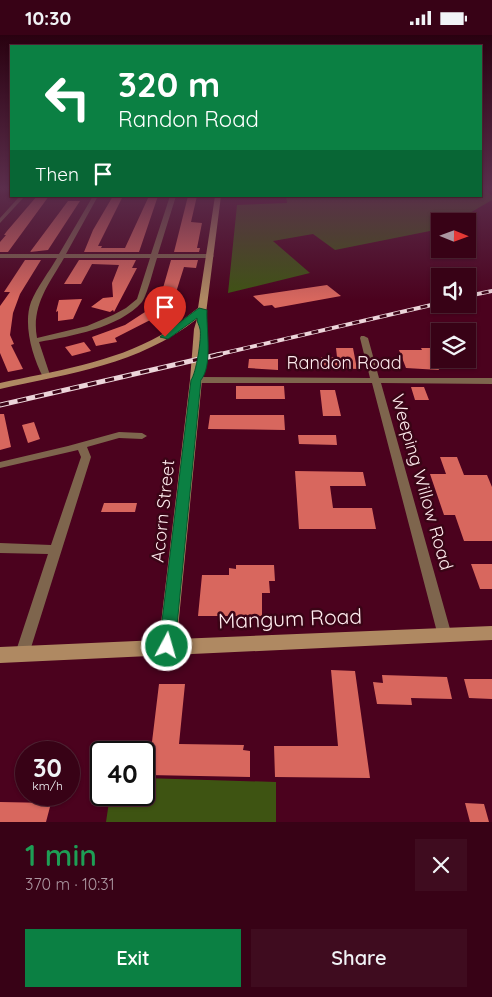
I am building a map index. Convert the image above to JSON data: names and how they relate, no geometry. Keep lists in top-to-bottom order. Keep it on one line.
{"streets":{"street":["Randon Road","Weeping Willow Road","Acorn Street","Mangum Road"]},"crossings":[["Randon Road","Weeping Willow Road"],["Randon Road","Acorn Street"],["Weeping Willow Road","Mangum Road"],["Acorn Street","Mangum Road"]],"north":"right","page":{"status":"10:30","turn":["320 m","Randon Road"],"then":"Then","speed":"30 km/h","limit":"40","heading":["1 min","370 m · 10:31"],"buttons":["Exit","Share"]}}
